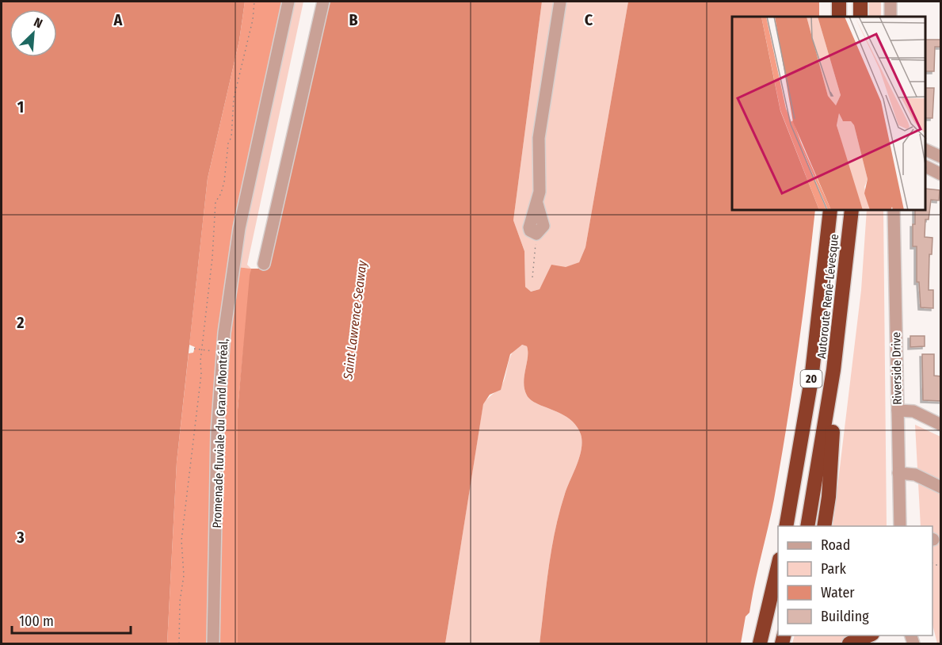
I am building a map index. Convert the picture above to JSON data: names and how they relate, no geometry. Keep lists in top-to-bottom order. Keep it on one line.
{"streets":{"highway":["Autoroute René-Lévesque","20"],"street":["Riverside Drive","Promenade fluviale du Grand Montréal,"]},"water":["Saint Lawrence Seaway"],"legend":["Road","Park","Water","Building"],"scale_bar":"100 m","north":"top right","grid":{"columns":["A","B","C"],"rows":["1","2","3"]}}
